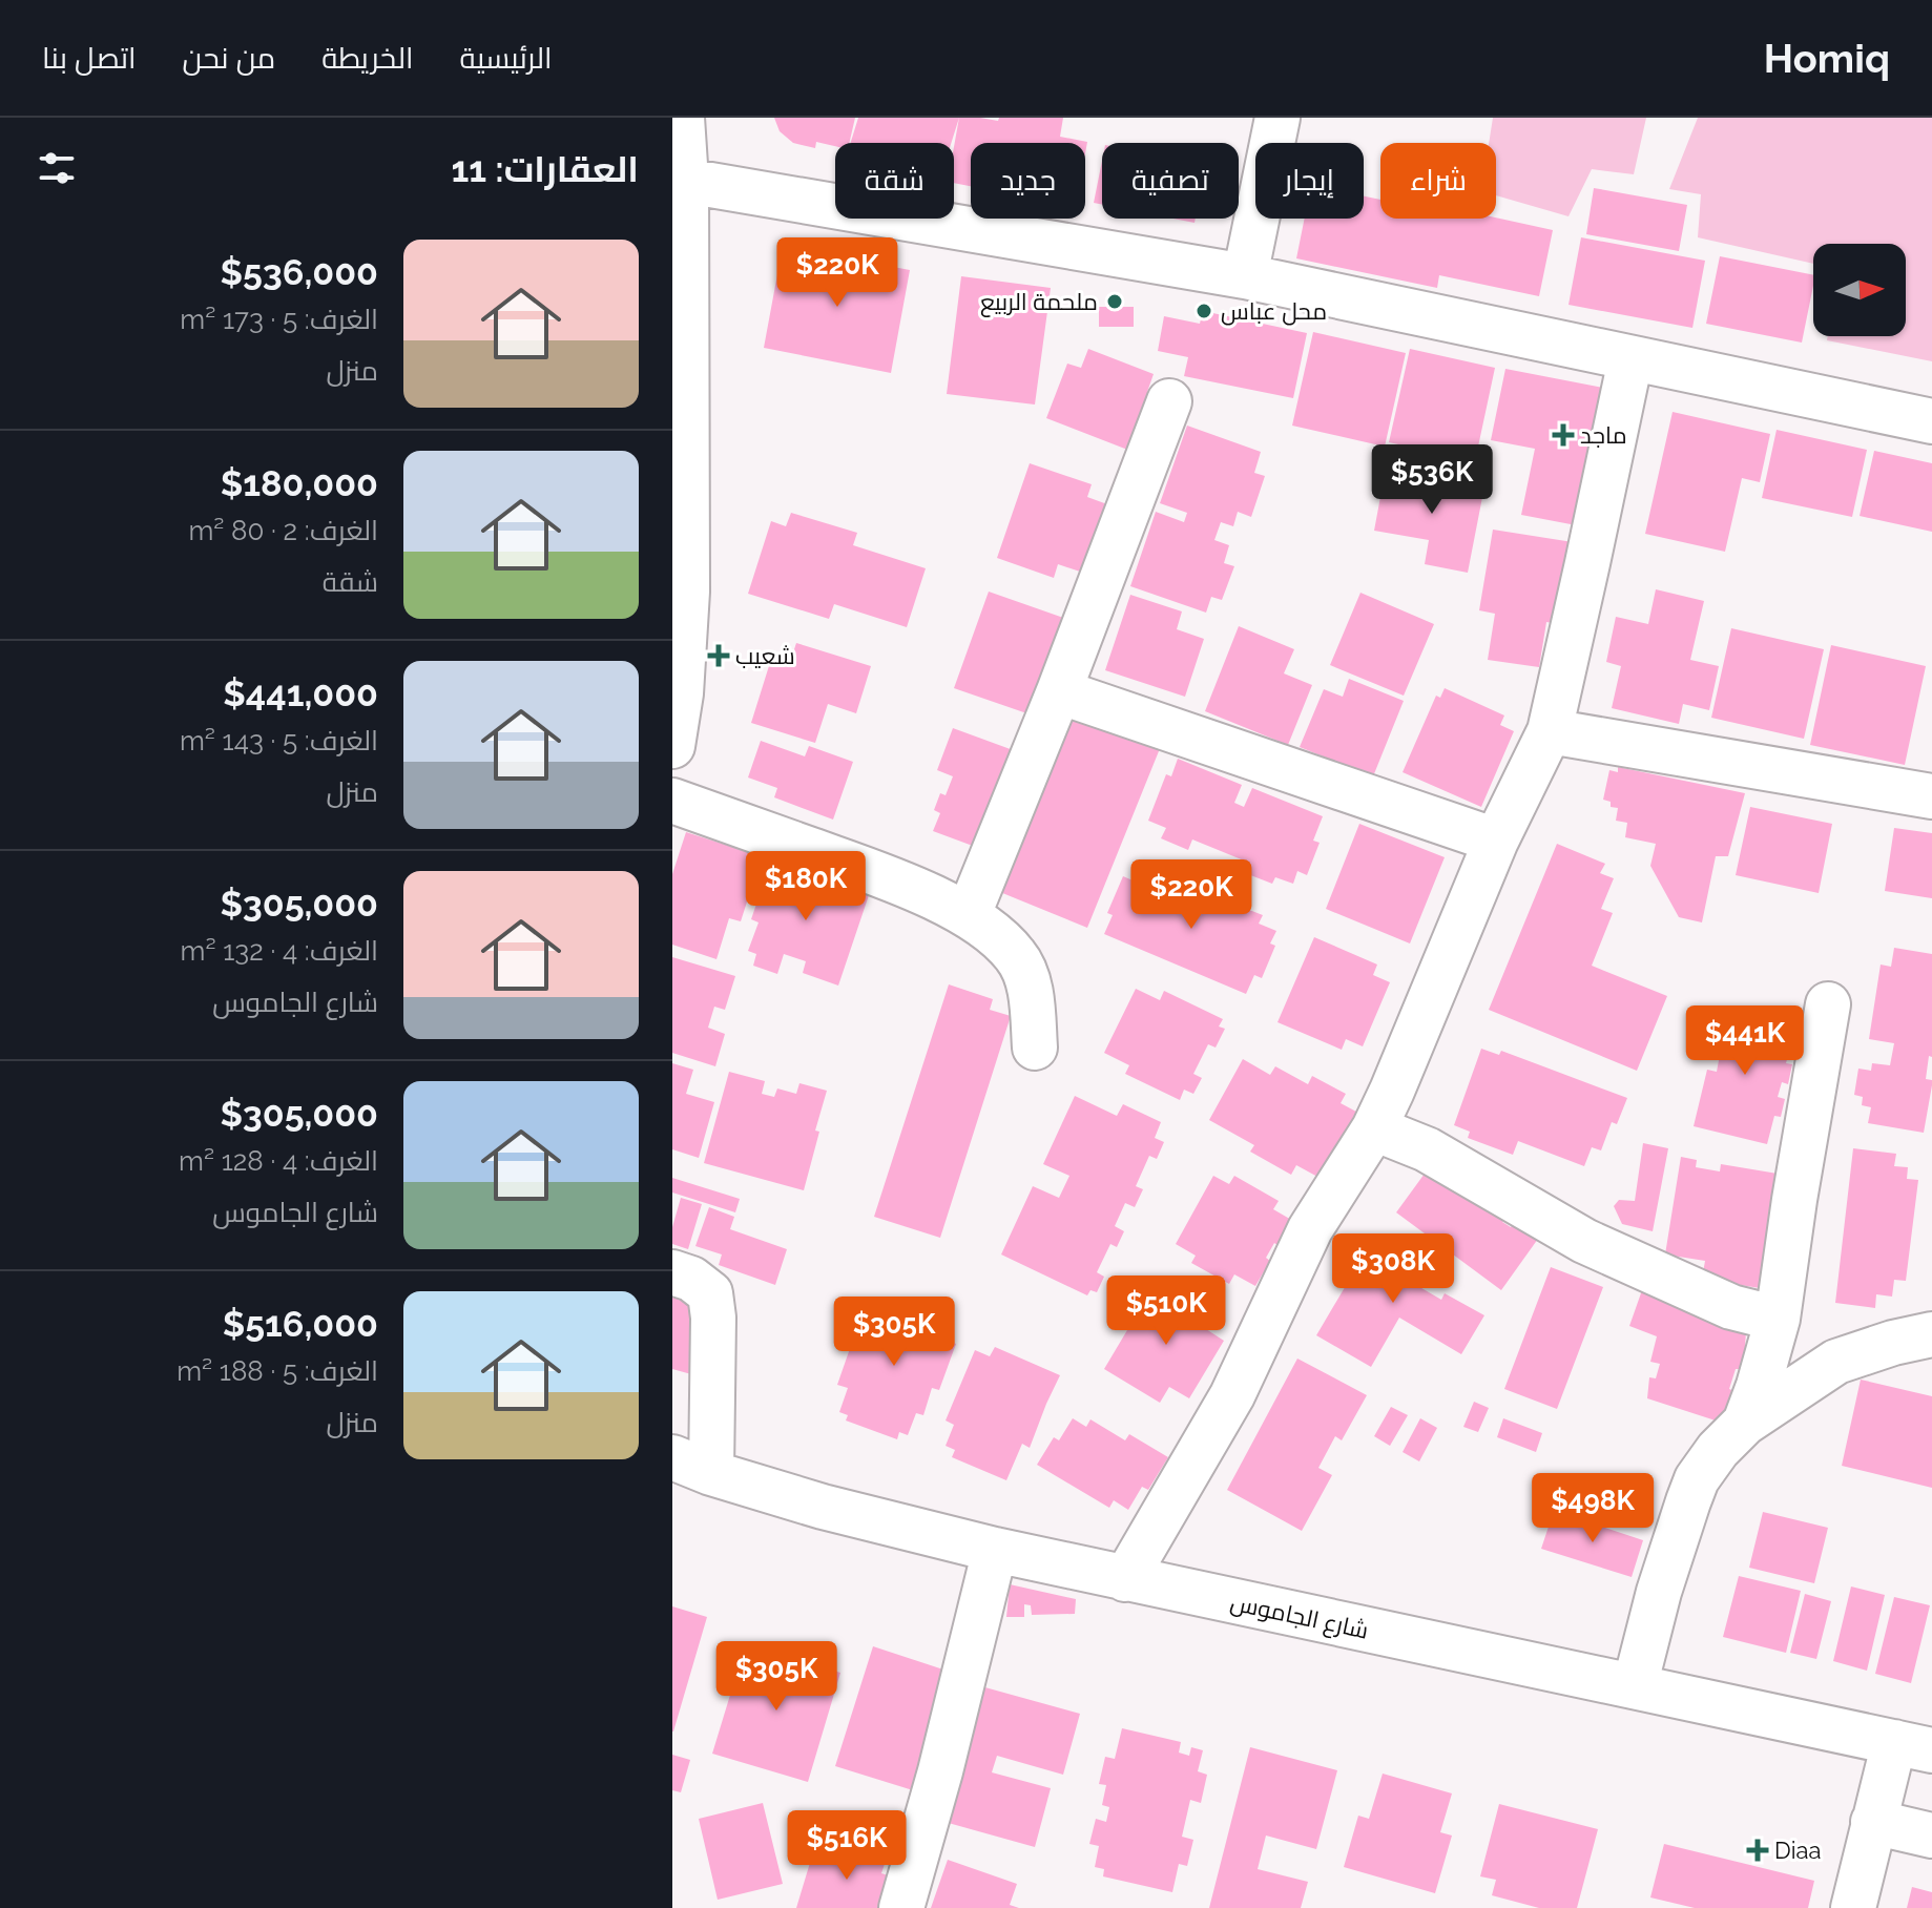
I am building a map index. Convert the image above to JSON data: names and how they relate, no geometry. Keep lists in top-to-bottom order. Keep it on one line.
{"streets":{"street":["شارع الجاموس"]},"places":{"other":["ملحمة الربيع","محل عباس"],"health":["ماجد","شعيب","Diaa"]},"north":"right","page":{"header":"Homiq","nav":["الرئيسية","الخريطة","من نحن","اتصل بنا"],"heading":"العقارات: 11","chip":["شراء","إيجار","تصفية","جديد","شقة"],"list":[{"name":"$536,000","note":"الغرف: 5 · 173 m² · منزل"},{"name":"$180,000","note":"الغرف: 2 · 80 m² · شقة"},{"name":"$441,000","note":"الغرف: 5 · 143 m² · منزل"},{"name":"$305,000","note":"الغرف: 4 · 132 m² · شارع الجاموس"},{"name":"$305,000","note":"الغرف: 4 · 128 m² · شارع الجاموس"},{"name":"$516,000","note":"الغرف: 5 · 188 m² · منزل"}],"price":["$220K","$536K","$180K","$220K","$441K","$308K","$510K","$305K","$498K","$305K","$516K"]}}
